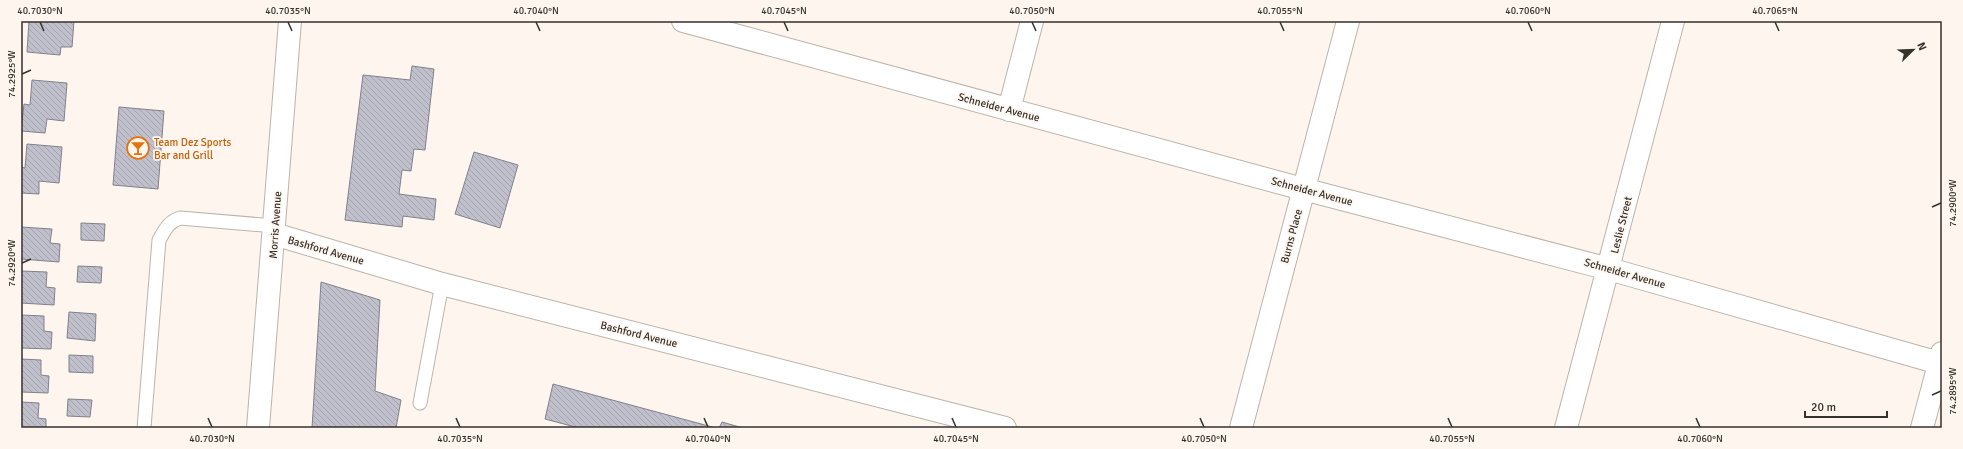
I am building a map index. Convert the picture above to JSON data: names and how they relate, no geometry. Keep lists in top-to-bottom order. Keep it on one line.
{"streets":{"street":["Schneider Avenue","Morris Avenue","Leslie Street","Burns Place","Bashford Avenue"]},"crossings":[["Schneider Avenue","Leslie Street"],["Schneider Avenue","Burns Place"],["Morris Avenue","Bashford Avenue"]],"places":{"bar":["Team Dez Sports Bar and Grill"]},"scale_bar":"20 m","north":"top right","coordinates":["40.7030°N","40.7035°N","40.7040°N","40.7045°N","40.7050°N","40.7055°N","40.7060°N","40.7065°N","74.2925°W","74.2900°W","74.2920°W","74.2895°W"]}
